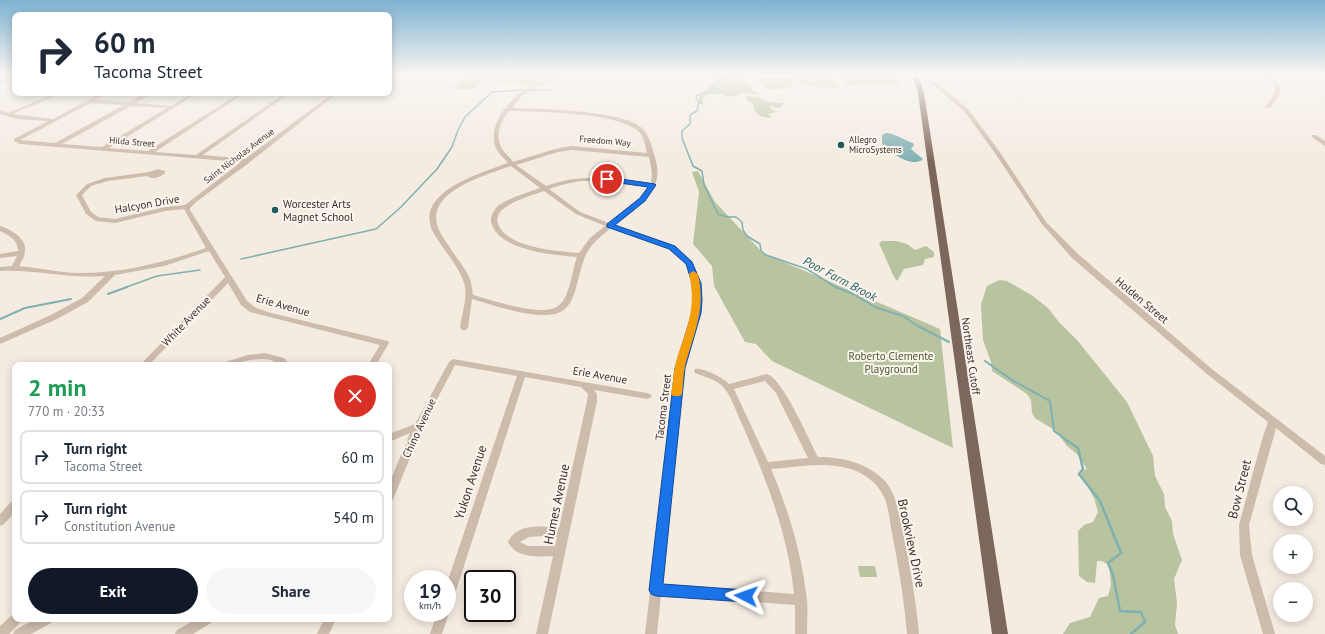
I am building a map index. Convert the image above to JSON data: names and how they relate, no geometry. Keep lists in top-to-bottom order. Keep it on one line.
{"streets":{"main road":["Northeast Cutoff"],"street":["Freedom Way","Hilda Street","Saint Nicholas Avenue","Halcyon Drive","Holden Street","Erie Avenue","White Avenue","Tacoma Street","Chino Avenue","Yukon Avenue","Bow Street","Humes Avenue","Brookview Drive"]},"crossings":[["Freedom Way","Tacoma Street"],["Hilda Street","Saint Nicholas Avenue"],["Saint Nicholas Avenue","Halcyon Drive"],["Saint Nicholas Avenue","Erie Avenue"],["Halcyon Drive","Erie Avenue"],["Holden Street","Bow Street"],["Erie Avenue","White Avenue"],["Erie Avenue","Chino Avenue"],["Erie Avenue","Yukon Avenue"],["Erie Avenue","Humes Avenue"]],"water":["Poor Farm Brook"],"parks":["Roberto Clemente Playground"],"places":["Allegro MicroSystems","Worcester Arts Magnet School"],"page":{"turn":["60 m","Tacoma Street"],"heading":["2 min","770 m · 20:33"],"list":[{"name":"Turn right","note":"Tacoma Street","value":"60 m"},{"name":"Turn right","note":"Constitution Avenue","value":"540 m"}],"map_buttons":["+","−"],"buttons":["Exit","Share"],"speed":"19 km/h","limit":"30"}}
